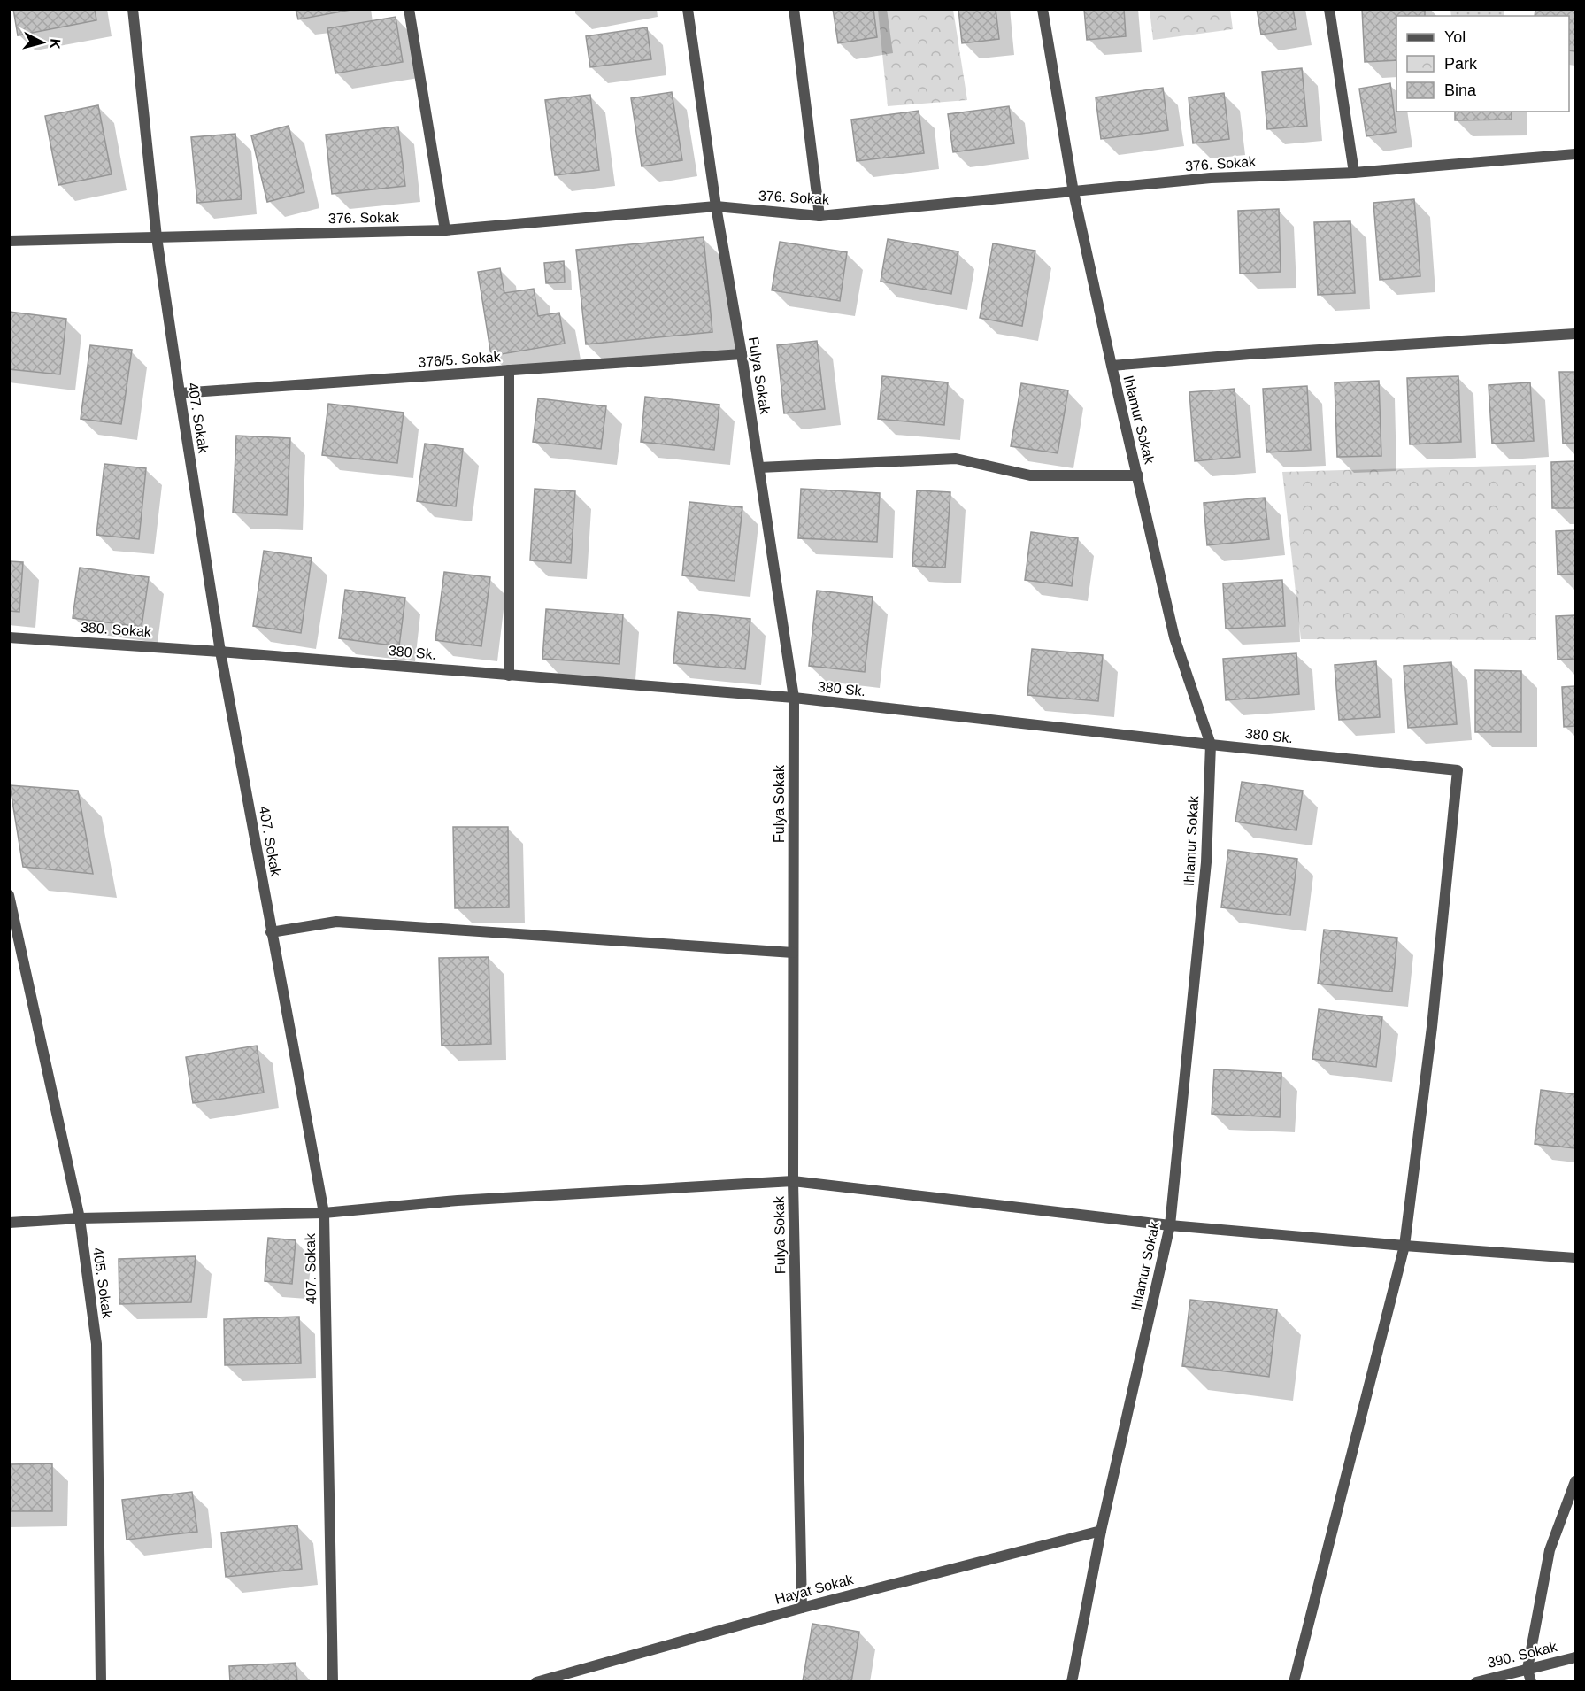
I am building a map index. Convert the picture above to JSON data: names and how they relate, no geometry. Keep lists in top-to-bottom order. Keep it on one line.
{"streets":{"street":["376. Sokak","376/5. Sokak","Fulya Sokak","407. Sokak","Ihlamur Sokak","380. Sokak","380 Sk.","405. Sokak","Hayat Sokak","390. Sokak"]},"crossings":[["376. Sokak","Fulya Sokak"],["376. Sokak","407. Sokak"],["376. Sokak","Ihlamur Sokak"],["376/5. Sokak","Fulya Sokak"],["376/5. Sokak","407. Sokak"],["Fulya Sokak","380 Sk."],["Fulya Sokak","Hayat Sokak"],["407. Sokak","380. Sokak"],["407. Sokak","380 Sk."],["Ihlamur Sokak","380 Sk."],["Ihlamur Sokak","Hayat Sokak"],["380. Sokak","380 Sk."]],"legend":["Yol","Park","Bina"],"north":"right"}
